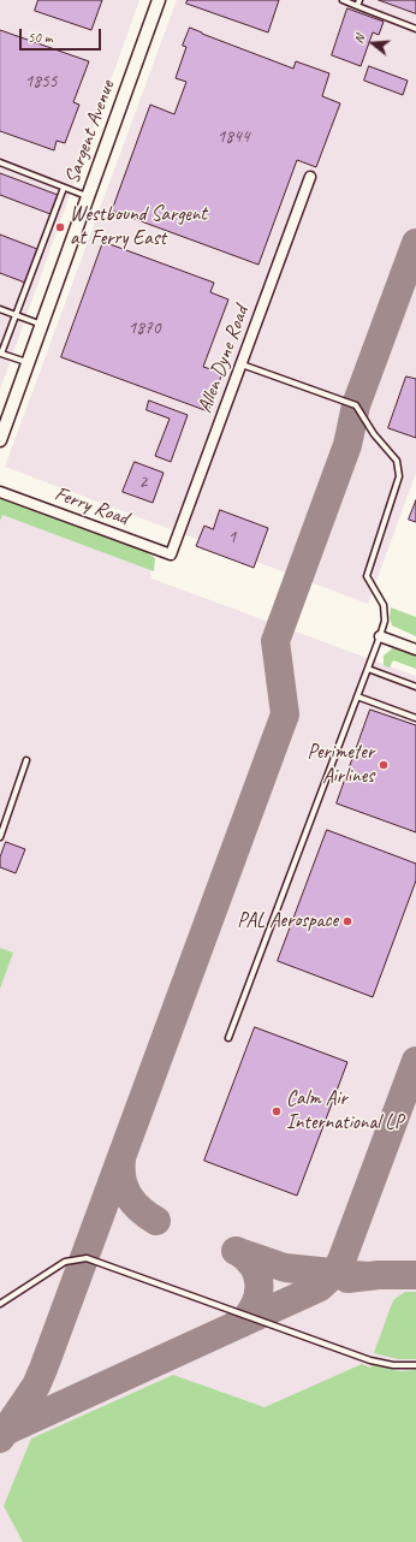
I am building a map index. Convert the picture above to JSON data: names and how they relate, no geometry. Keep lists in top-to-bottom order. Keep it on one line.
{"streets":{"street":["Sargent Avenue","Allen Dyne Road","Ferry Road"]},"crossings":[["Allen Dyne Road","Ferry Road"]],"places":["Westbound Sargent at Ferry East","Perimeter Airlines","PAL Aerospace","Calm Air International LP"],"house_numbers":["1855","1844","1870","2","1"],"scale_bar":"50 m","north":"left"}
